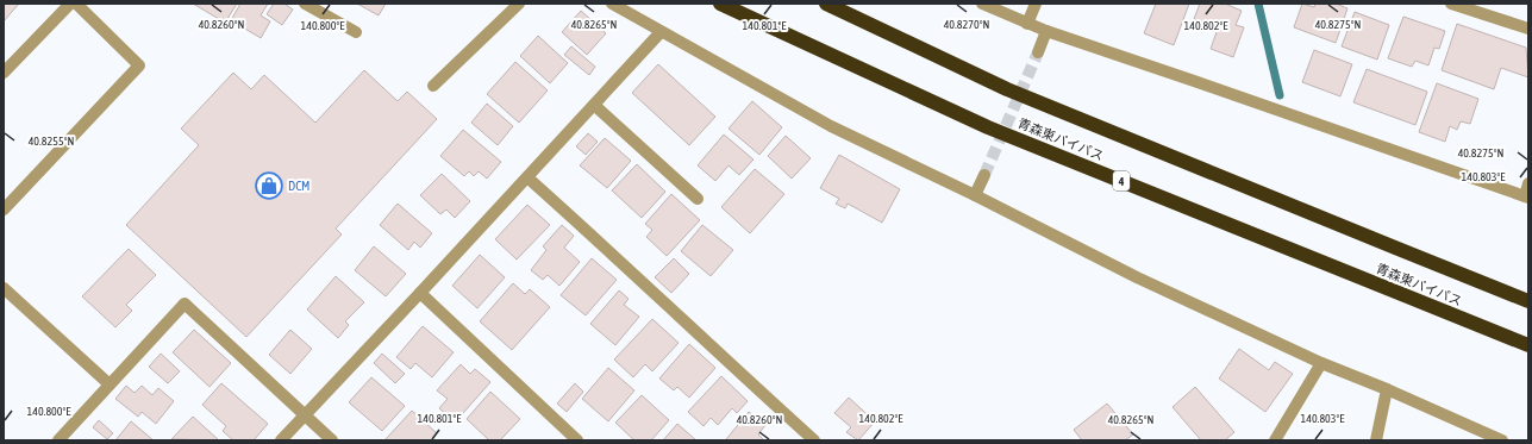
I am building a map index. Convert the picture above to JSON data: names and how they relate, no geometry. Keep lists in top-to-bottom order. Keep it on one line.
{"streets":{"highway":["青森東バイパス","4"]},"places":{"shop":["DCM"]},"coordinates":["40.8260°N","40.8265°N","40.8270°N","40.8275°N","140.801°E","140.802°E","140.800°E","40.8255°N","140.803°E"]}
